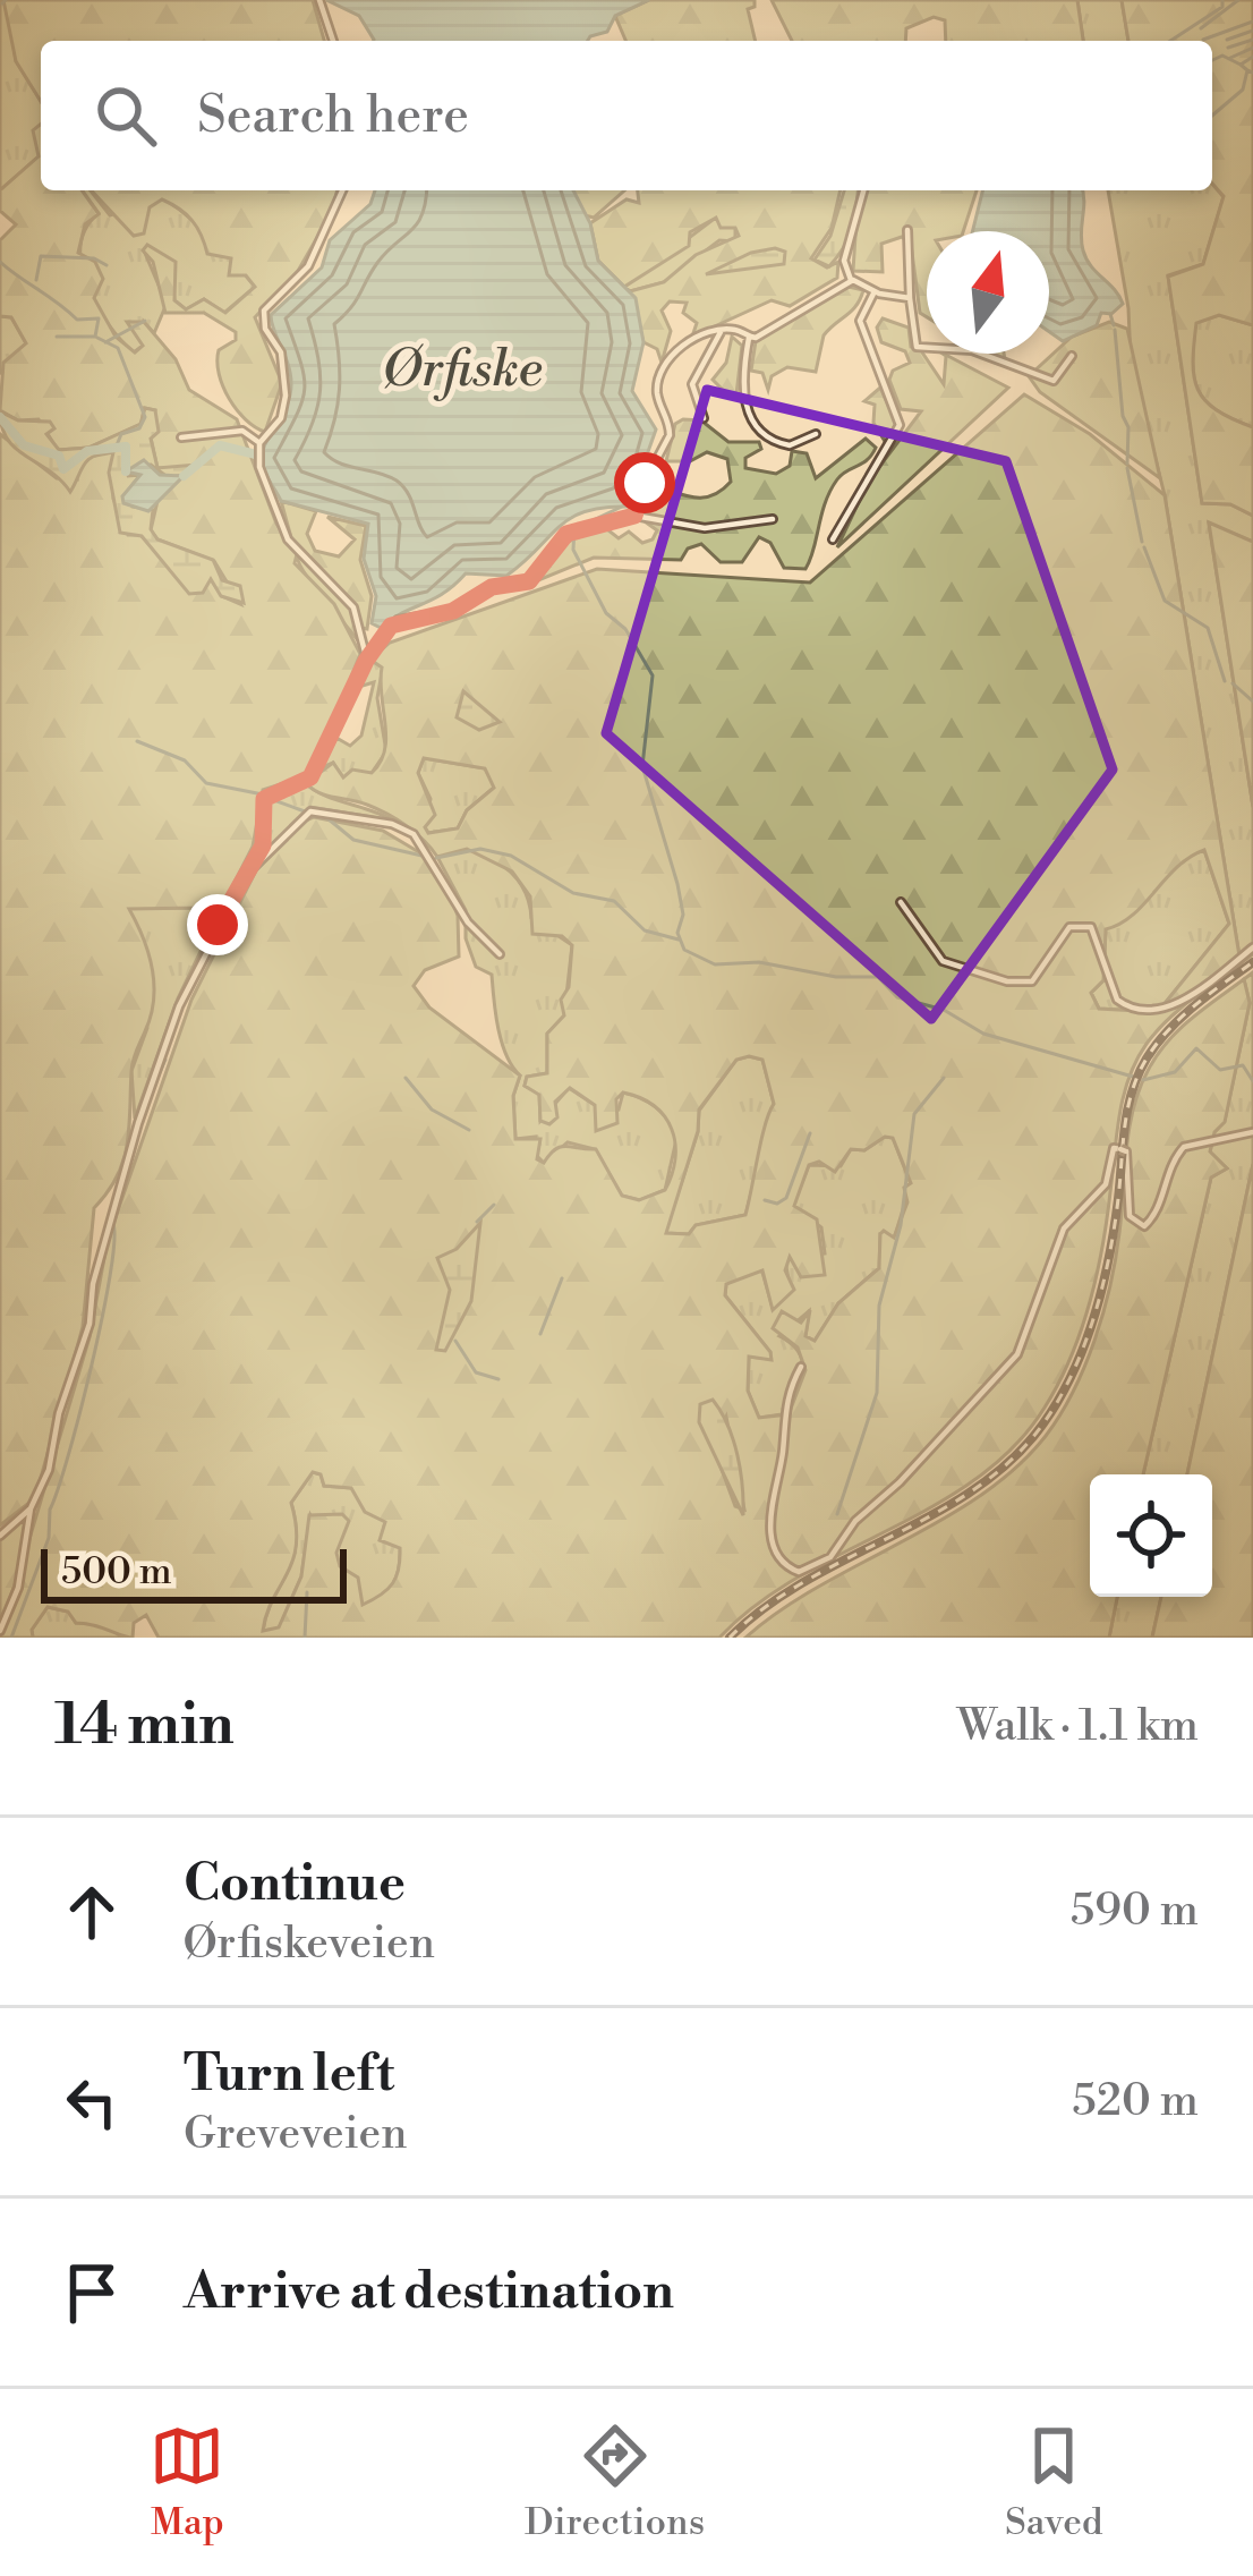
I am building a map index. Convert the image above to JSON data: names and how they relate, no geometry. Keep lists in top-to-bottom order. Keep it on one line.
{"water":["Ørfiske"],"scale_bar":"500 m","north":"top","page":{"search":"Search here","scale":"500 m","heading":["14 min","Walk · 1.1 km"],"list":[["Continue","Ørfiskeveien","590 m"],["Turn left","Greveveien","520 m"],"Arrive at destination"],"nav":["Map","Directions","Saved"]}}
